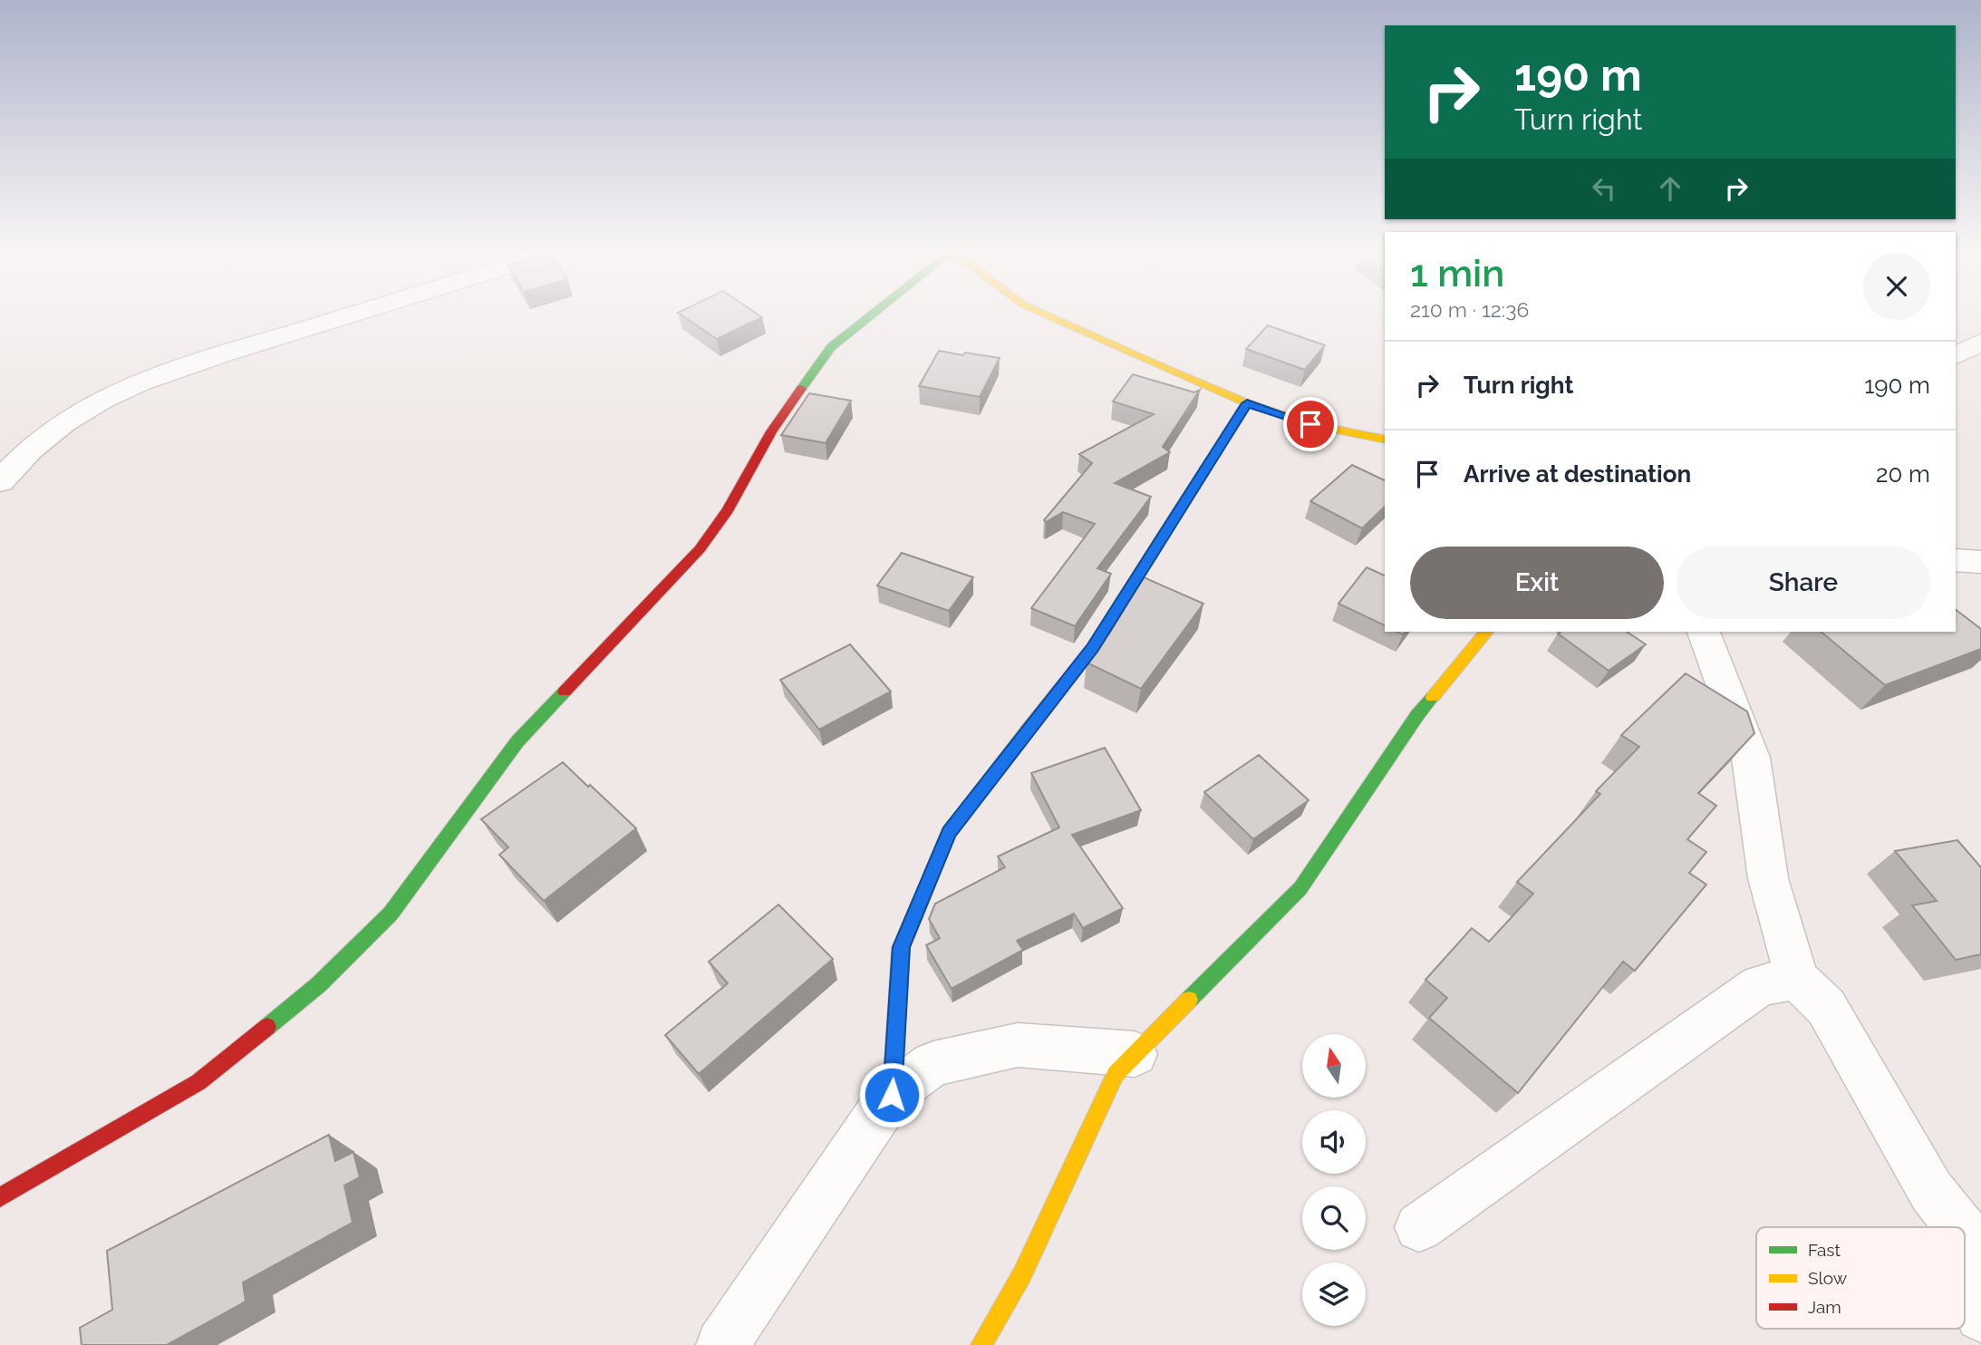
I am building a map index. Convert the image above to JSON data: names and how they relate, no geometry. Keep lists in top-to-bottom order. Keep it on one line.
{"legend":["Fast","Slow","Jam"],"north":"top","page":{"turn":["190 m","Turn right"],"heading":["1 min","210 m · 12:36"],"list":[{"name":"Turn right","value":"190 m"},{"name":"Arrive at destination","value":"20 m"}],"buttons":["Exit","Share"]}}
